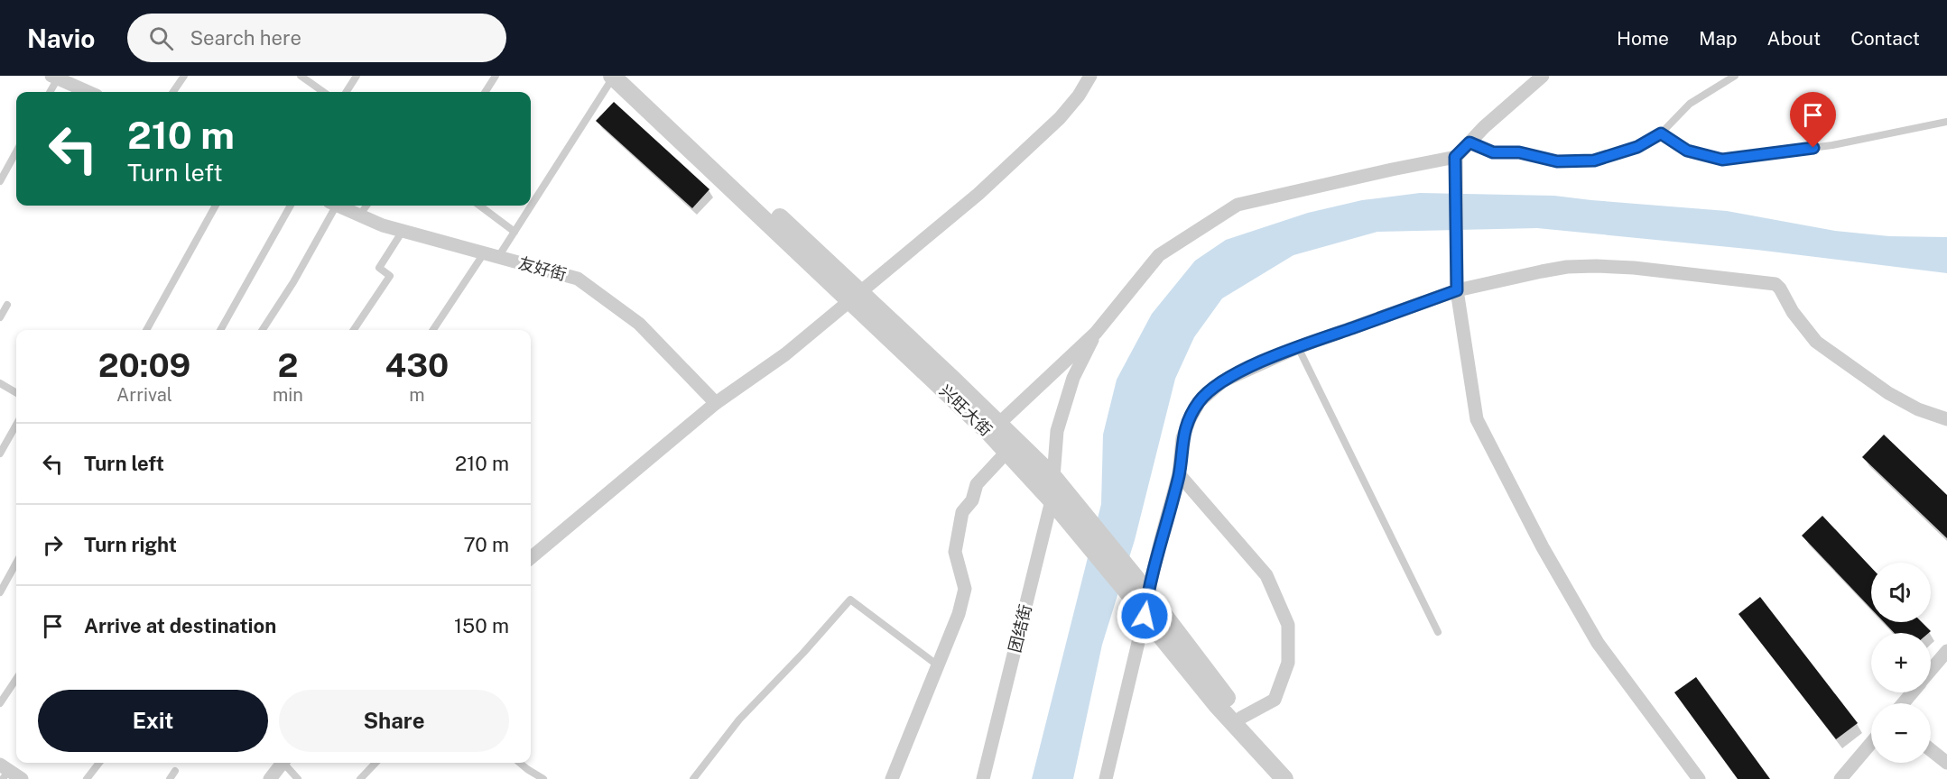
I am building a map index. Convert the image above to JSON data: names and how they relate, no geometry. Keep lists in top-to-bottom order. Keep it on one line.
{"streets":{"street":["友好街","兴旺大街","团结街"]},"crossings":[["兴旺大街","团结街"]],"page":{"header":"Navio","search":"Search here","nav":["Home","Map","About","Contact"],"turn":["210 m","Turn left"],"eta":["20:09","Arrival","2","min","430","m"],"list":[{"name":"Turn left","value":"210 m"},{"name":"Turn right","value":"70 m"},{"name":"Arrive at destination","value":"150 m"}],"map_buttons":["+","−"],"buttons":["Exit","Share"]}}
